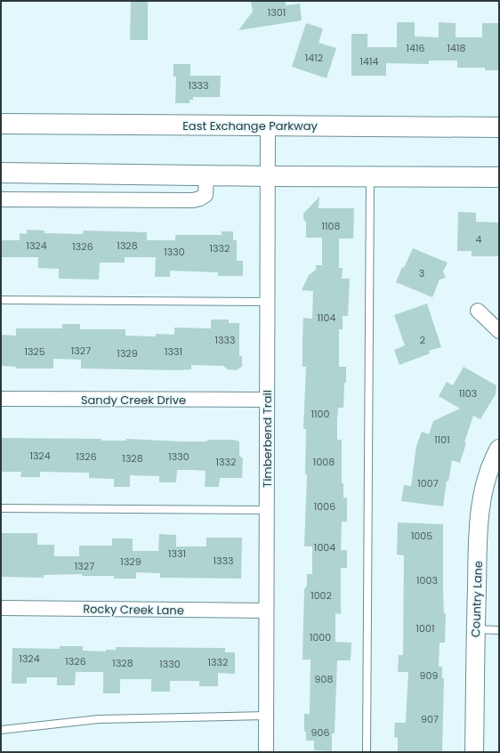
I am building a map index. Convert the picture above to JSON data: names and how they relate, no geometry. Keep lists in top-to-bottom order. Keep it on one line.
{"streets":{"main road":["East Exchange Parkway"],"street":["Sandy Creek Drive","Timberbend Trail","Country Lane","Rocky Creek Lane"]},"crossings":[["East Exchange Parkway","Timberbend Trail"],["Sandy Creek Drive","Timberbend Trail"],["Timberbend Trail","Rocky Creek Lane"]],"house_numbers":["1301","1416","1418","1412","1414","1333","1108","4","1324","1328","1326","1332","1330","3","1104","1333","2","1327","1325","1331","1329","1103","1100","1101","1324","1326","1330","1328","1332","1008","1007","1006","1005","1004","1331","1333","1329","1327","1003","1002","1001","1000","1324","1326","1332","1328","1330","909","908","907","906"]}
